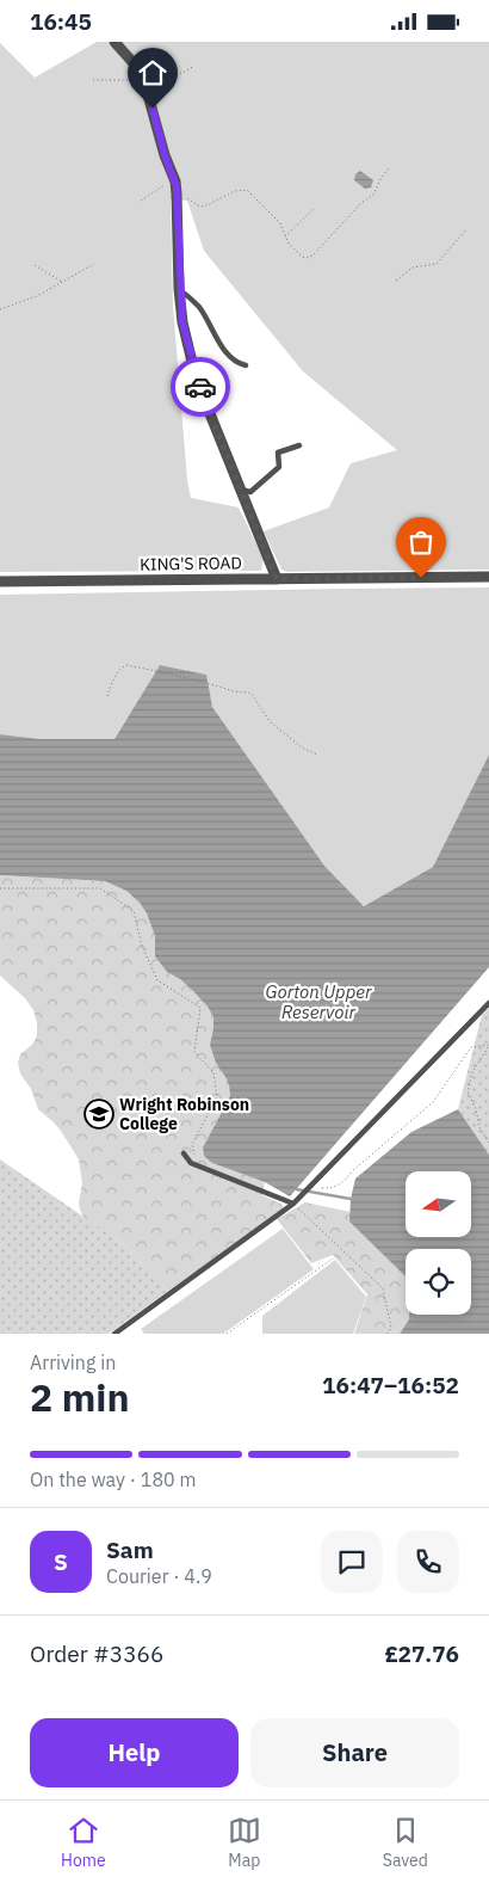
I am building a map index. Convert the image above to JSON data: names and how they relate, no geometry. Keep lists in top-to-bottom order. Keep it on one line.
{"streets":{"street":["KING'S ROAD"]},"water":["Gorton Upper Reservoir"],"places":{"school or university":["Wright Robinson College"]},"north":"left","page":{"status":"16:45","heading":["2 min","Arriving in","16:47–16:52"],"panel":["Sam","Courier · 4.9","Order #3366","£27.76"],"bar":"On the way · 180 m","round":"S","buttons":["Help","Share"],"tabs":["Home","Map","Saved"]}}
